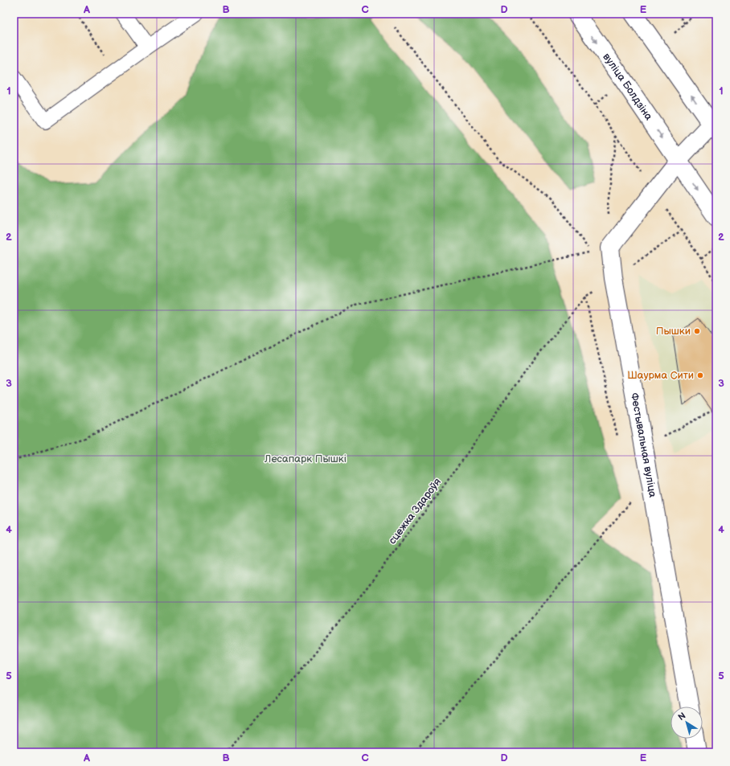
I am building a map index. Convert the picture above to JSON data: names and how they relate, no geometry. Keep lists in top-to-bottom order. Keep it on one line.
{"streets":{"street":["вуліца Болдзіна","Фестывальная вуліца"],"path":["сцежка Здароўя"]},"crossings":[["Фестывальная вуліца","сцежка Здароўя"]],"parks":["Лесапарк Пышкі"],"places":["Пышки","Шаурма Сити"],"north":"top left","grid":{"columns":["A","B","C","D","E"],"rows":["1","2","3","4","5"]}}
